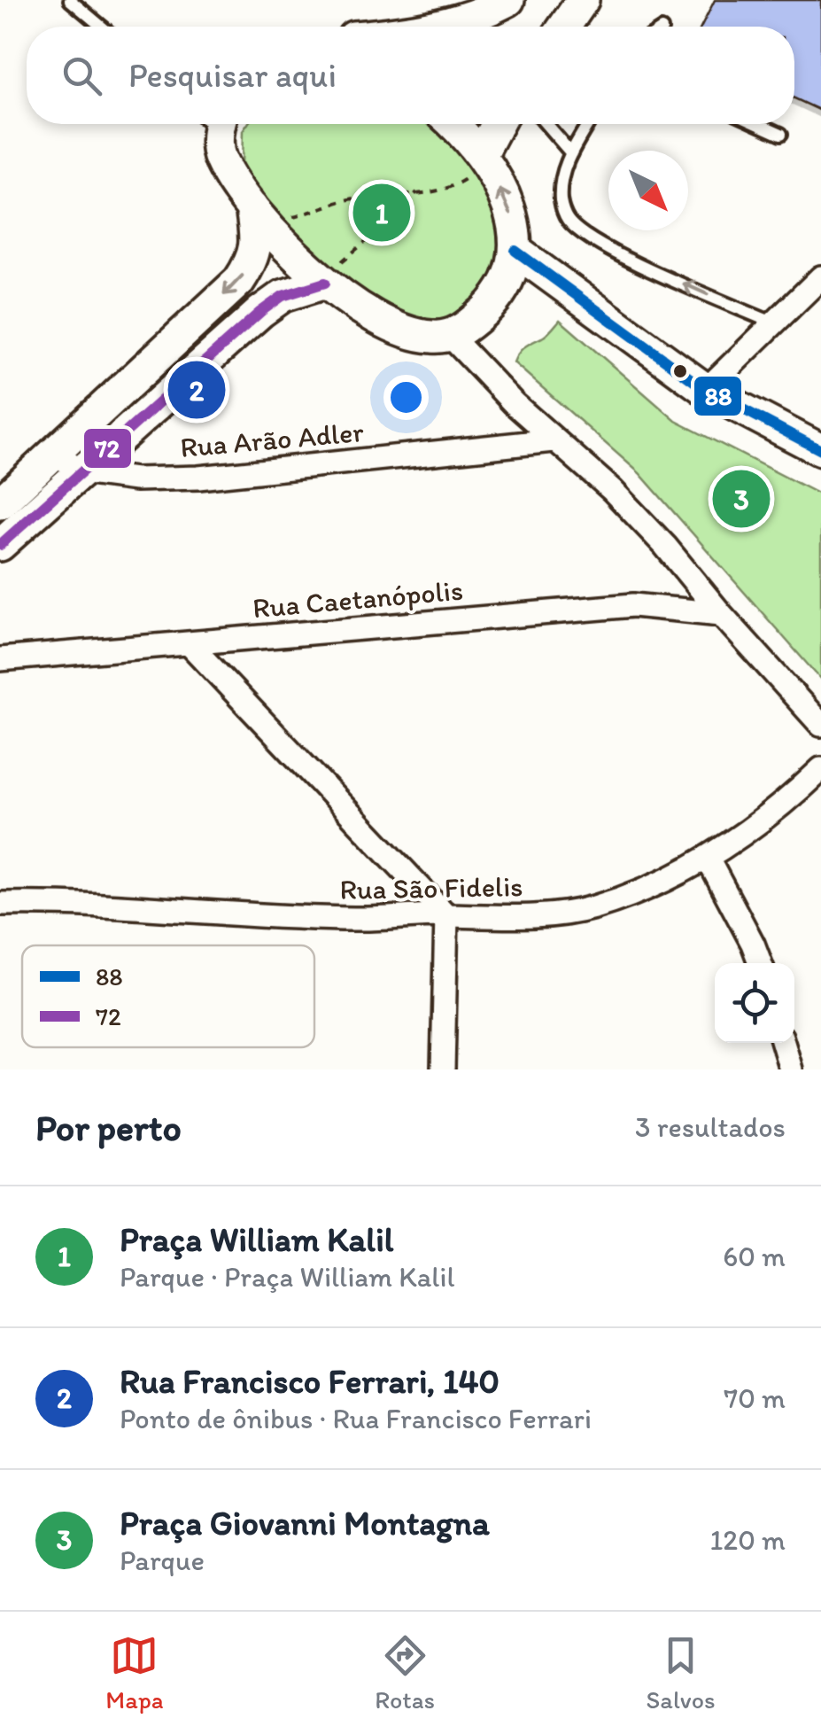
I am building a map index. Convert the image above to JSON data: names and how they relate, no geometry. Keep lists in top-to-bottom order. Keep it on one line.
{"streets":{"street":["Rua Arão Adler","Rua Caetanópolis","Rua São Fidelis"]},"lines":["transit line 88","transit line 72"],"legend":["88","72"],"north":"bottom right","page":{"search":"Pesquisar aqui","pins":["1","2","3"],"heading":["Por perto","3 resultados"],"list":[{"mark":"1","name":"Praça William Kalil","note":"Parque · Praça William Kalil","value":"60 m"},{"mark":"2","name":"Rua Francisco Ferrari, 140","note":"Ponto de ônibus · Rua Francisco Ferrari","value":"70 m"},{"mark":"3","name":"Praça Giovanni Montagna","note":"Parque","value":"120 m"}],"nav":["Mapa","Rotas","Salvos"]}}
